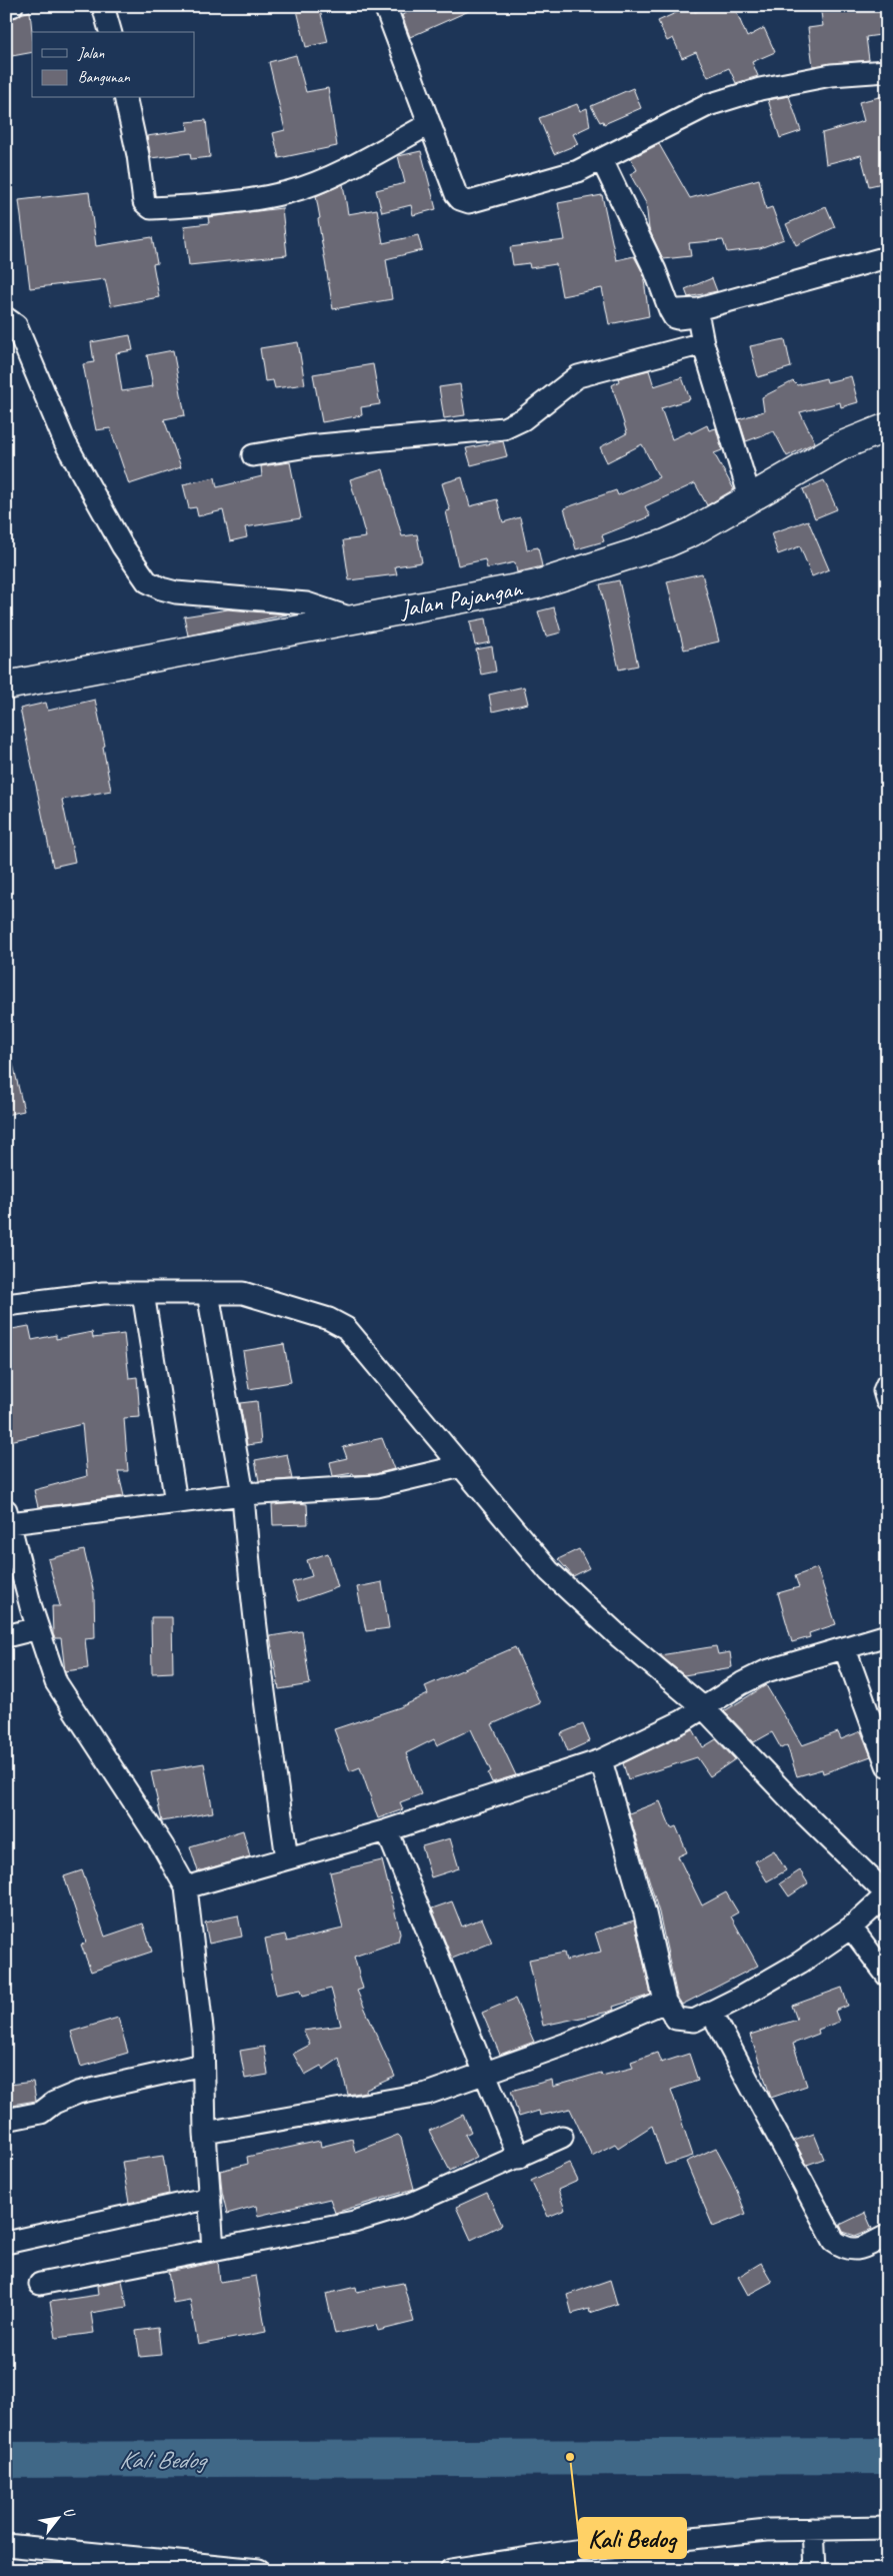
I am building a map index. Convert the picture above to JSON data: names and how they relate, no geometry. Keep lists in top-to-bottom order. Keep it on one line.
{"streets":{"main road":["Jalan Pajangan"]},"water":["Kali Bedog"],"places":["Kali Bedog"],"legend":["Jalan","Bangunan"],"north":"top right"}
